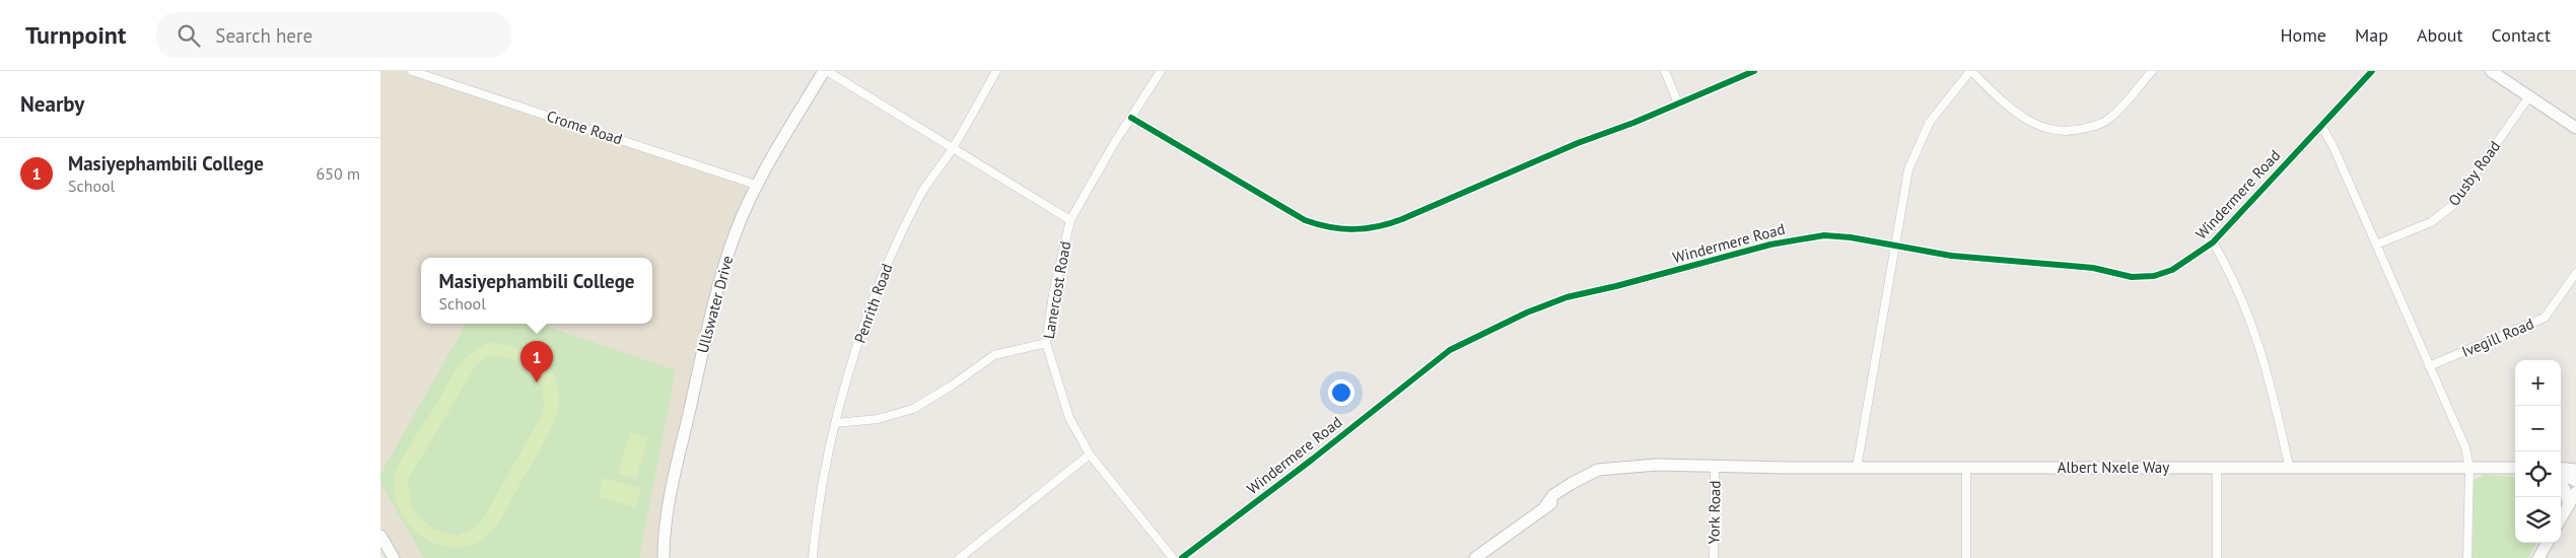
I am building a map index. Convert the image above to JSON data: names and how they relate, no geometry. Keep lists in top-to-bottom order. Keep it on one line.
{"streets":{"main road":["Ullswater Drive","Albert Nxele Way"],"street":["Crome Road","Ousby Road","Windermere Road","Lanercost Road","Penrith Road","Ivegill Road","York Road"]},"crossings":[["Crome Road","Ullswater Drive"],["Albert Nxele Way","York Road"]],"page":{"header":"Turnpoint","search":"Search here","nav":["Home","Map","About","Contact"],"heading":"Nearby","list":[{"mark":"1","name":"Masiyephambili College","note":"School","value":"650 m"}],"popup":["Masiyephambili College","School"],"pins":"1","map_buttons":["+","−"]}}
